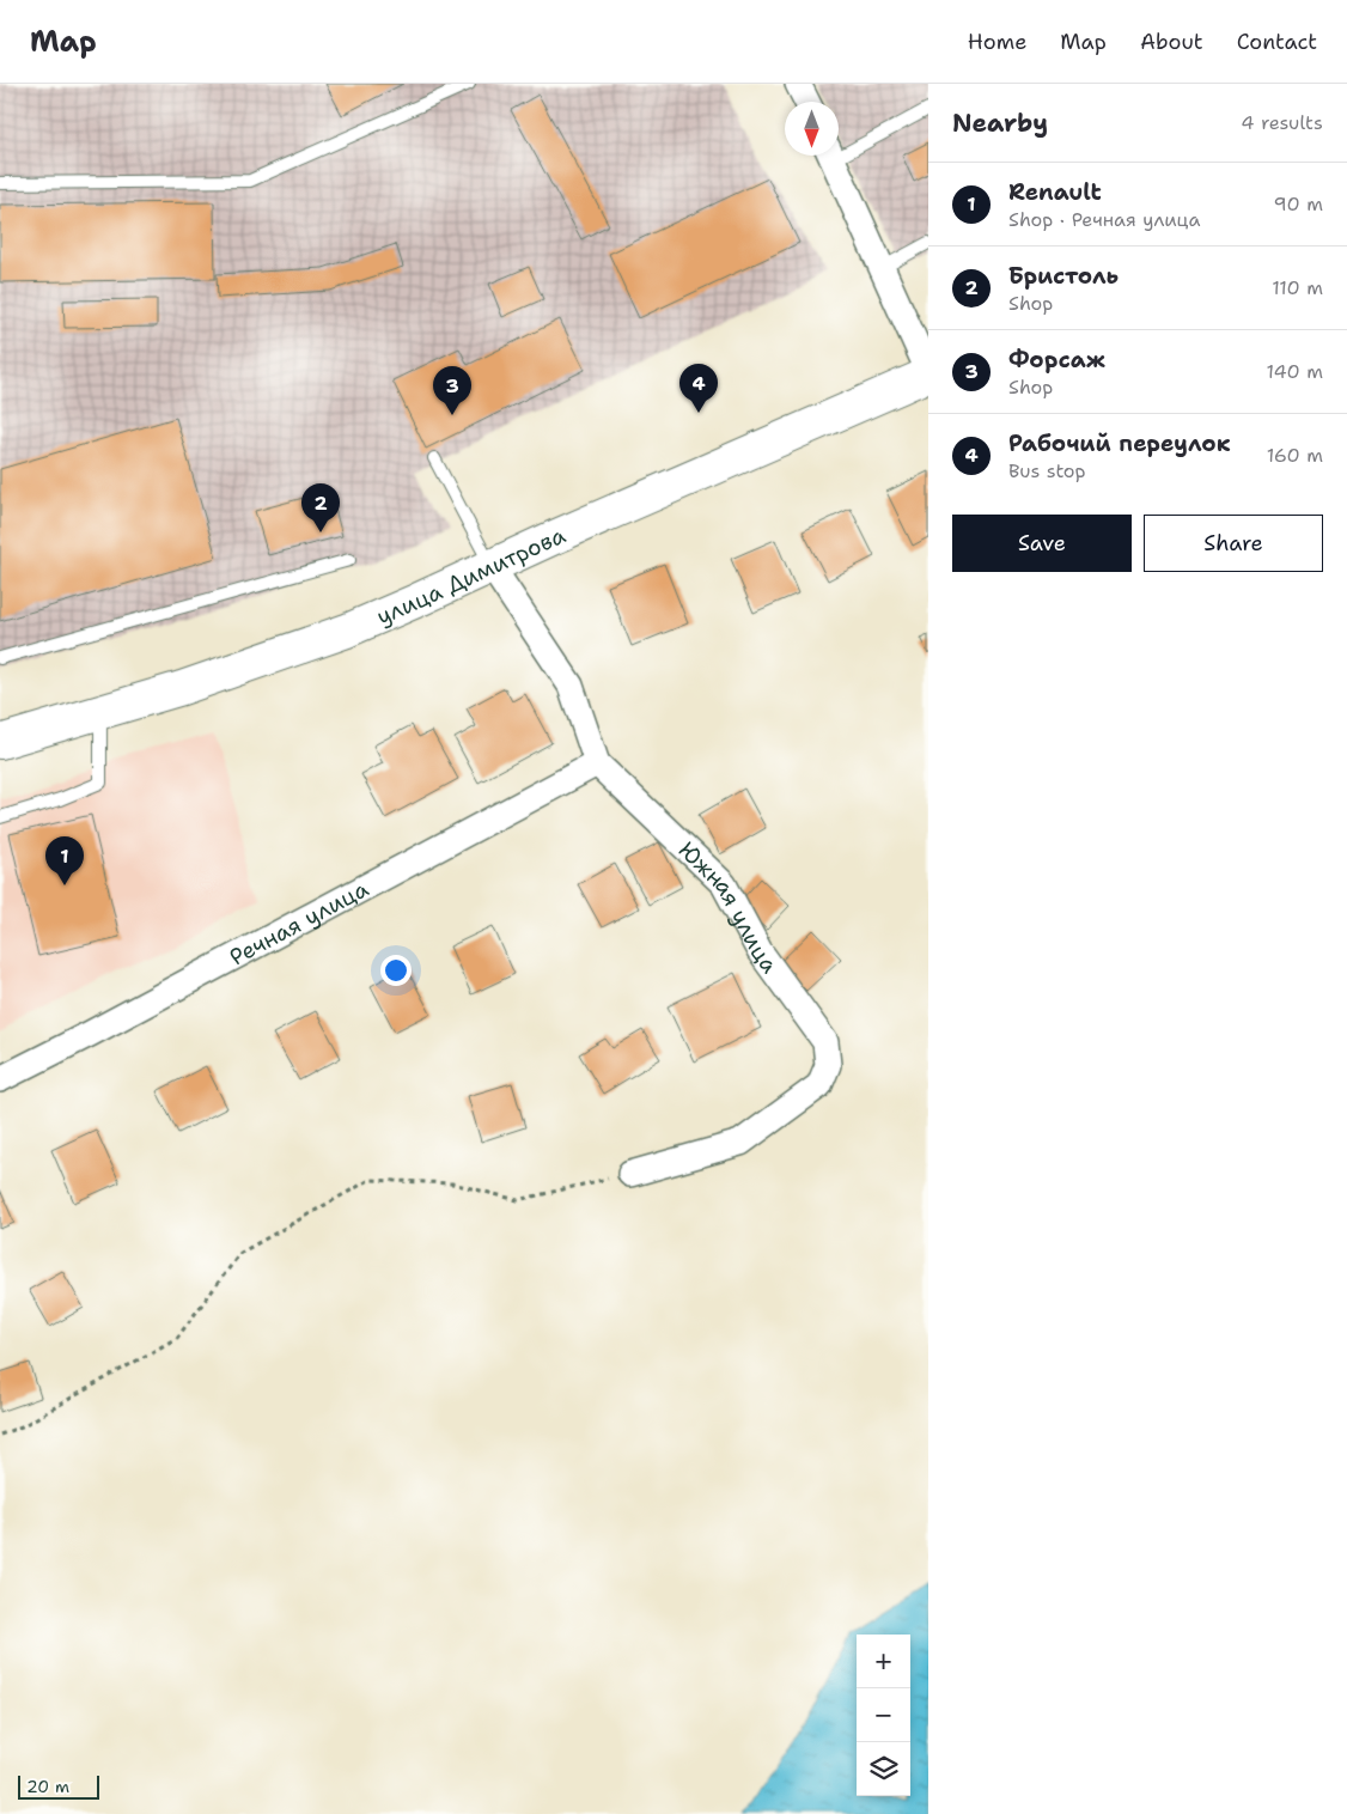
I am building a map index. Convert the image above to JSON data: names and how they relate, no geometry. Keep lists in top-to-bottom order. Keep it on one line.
{"streets":{"street":["улица Димитрова","Южная улица","Речная улица"]},"crossings":[["улица Димитрова","Южная улица"],["Южная улица","Речная улица"]],"scale_bar":"20 m","north":"bottom","page":{"header":"Map","nav":["Home","Map","About","Contact"],"heading":["Nearby","4 results"],"list":[{"mark":"1","name":"Renault","note":"Shop · Речная улица","value":"90 m"},{"mark":"2","name":"Бристоль","note":"Shop","value":"110 m"},{"mark":"3","name":"Форсаж","note":"Shop","value":"140 m"},{"mark":"4","name":"Рабочий переулок","note":"Bus stop","value":"160 m"}],"pins":["4","3","2","1"],"buttons":["Save","Share"],"map_buttons":["+","−"],"scale":"20 m"}}
